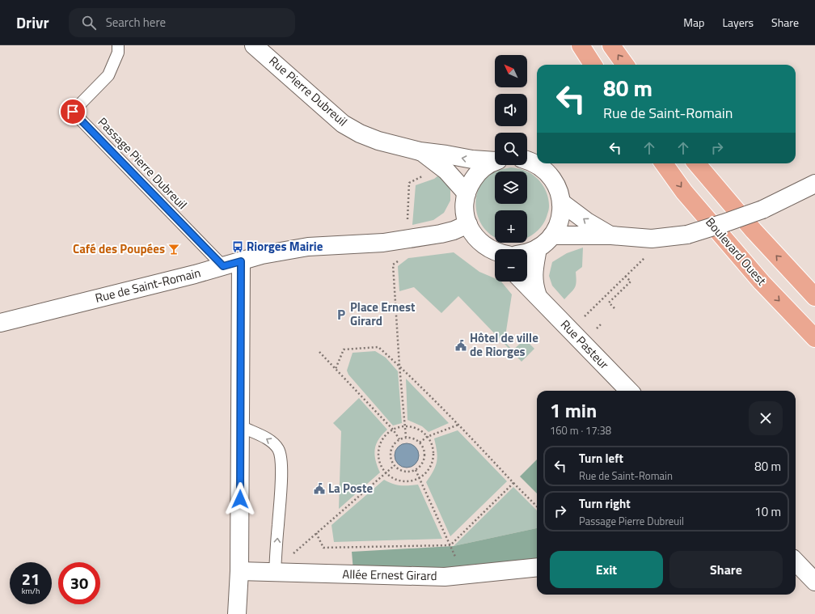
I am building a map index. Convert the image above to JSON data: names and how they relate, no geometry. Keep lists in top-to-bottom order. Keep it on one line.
{"streets":{"main road":["Boulevard Ouest"],"street":["Rue Pierre Dubreuil","Rue de Saint-Romain","Rue Pasteur","Allée Ernest Girard"],"lane":["Passage Pierre Dubreuil"]},"crossings":[["Passage Pierre Dubreuil","Rue de Saint-Romain"]],"places":{"bus stop":["Riorges Mairie"],"bar":["Café des Poupées"],"parking":["Place Ernest Girard"],"public building":["Hôtel de ville de Riorges","La Poste"]},"north":"top left","page":{"header":"Drivr","search":"Search here","nav":["Map","Layers","Share"],"map_buttons":["+","−"],"turn":["80 m","Rue de Saint-Romain"],"heading":["1 min","160 m · 17:38"],"list":[{"name":"Turn left","note":"Rue de Saint-Romain","value":"80 m"},{"name":"Turn right","note":"Passage Pierre Dubreuil","value":"10 m"}],"buttons":["Exit","Share"],"speed":"21 km/h","limit":"30"}}
